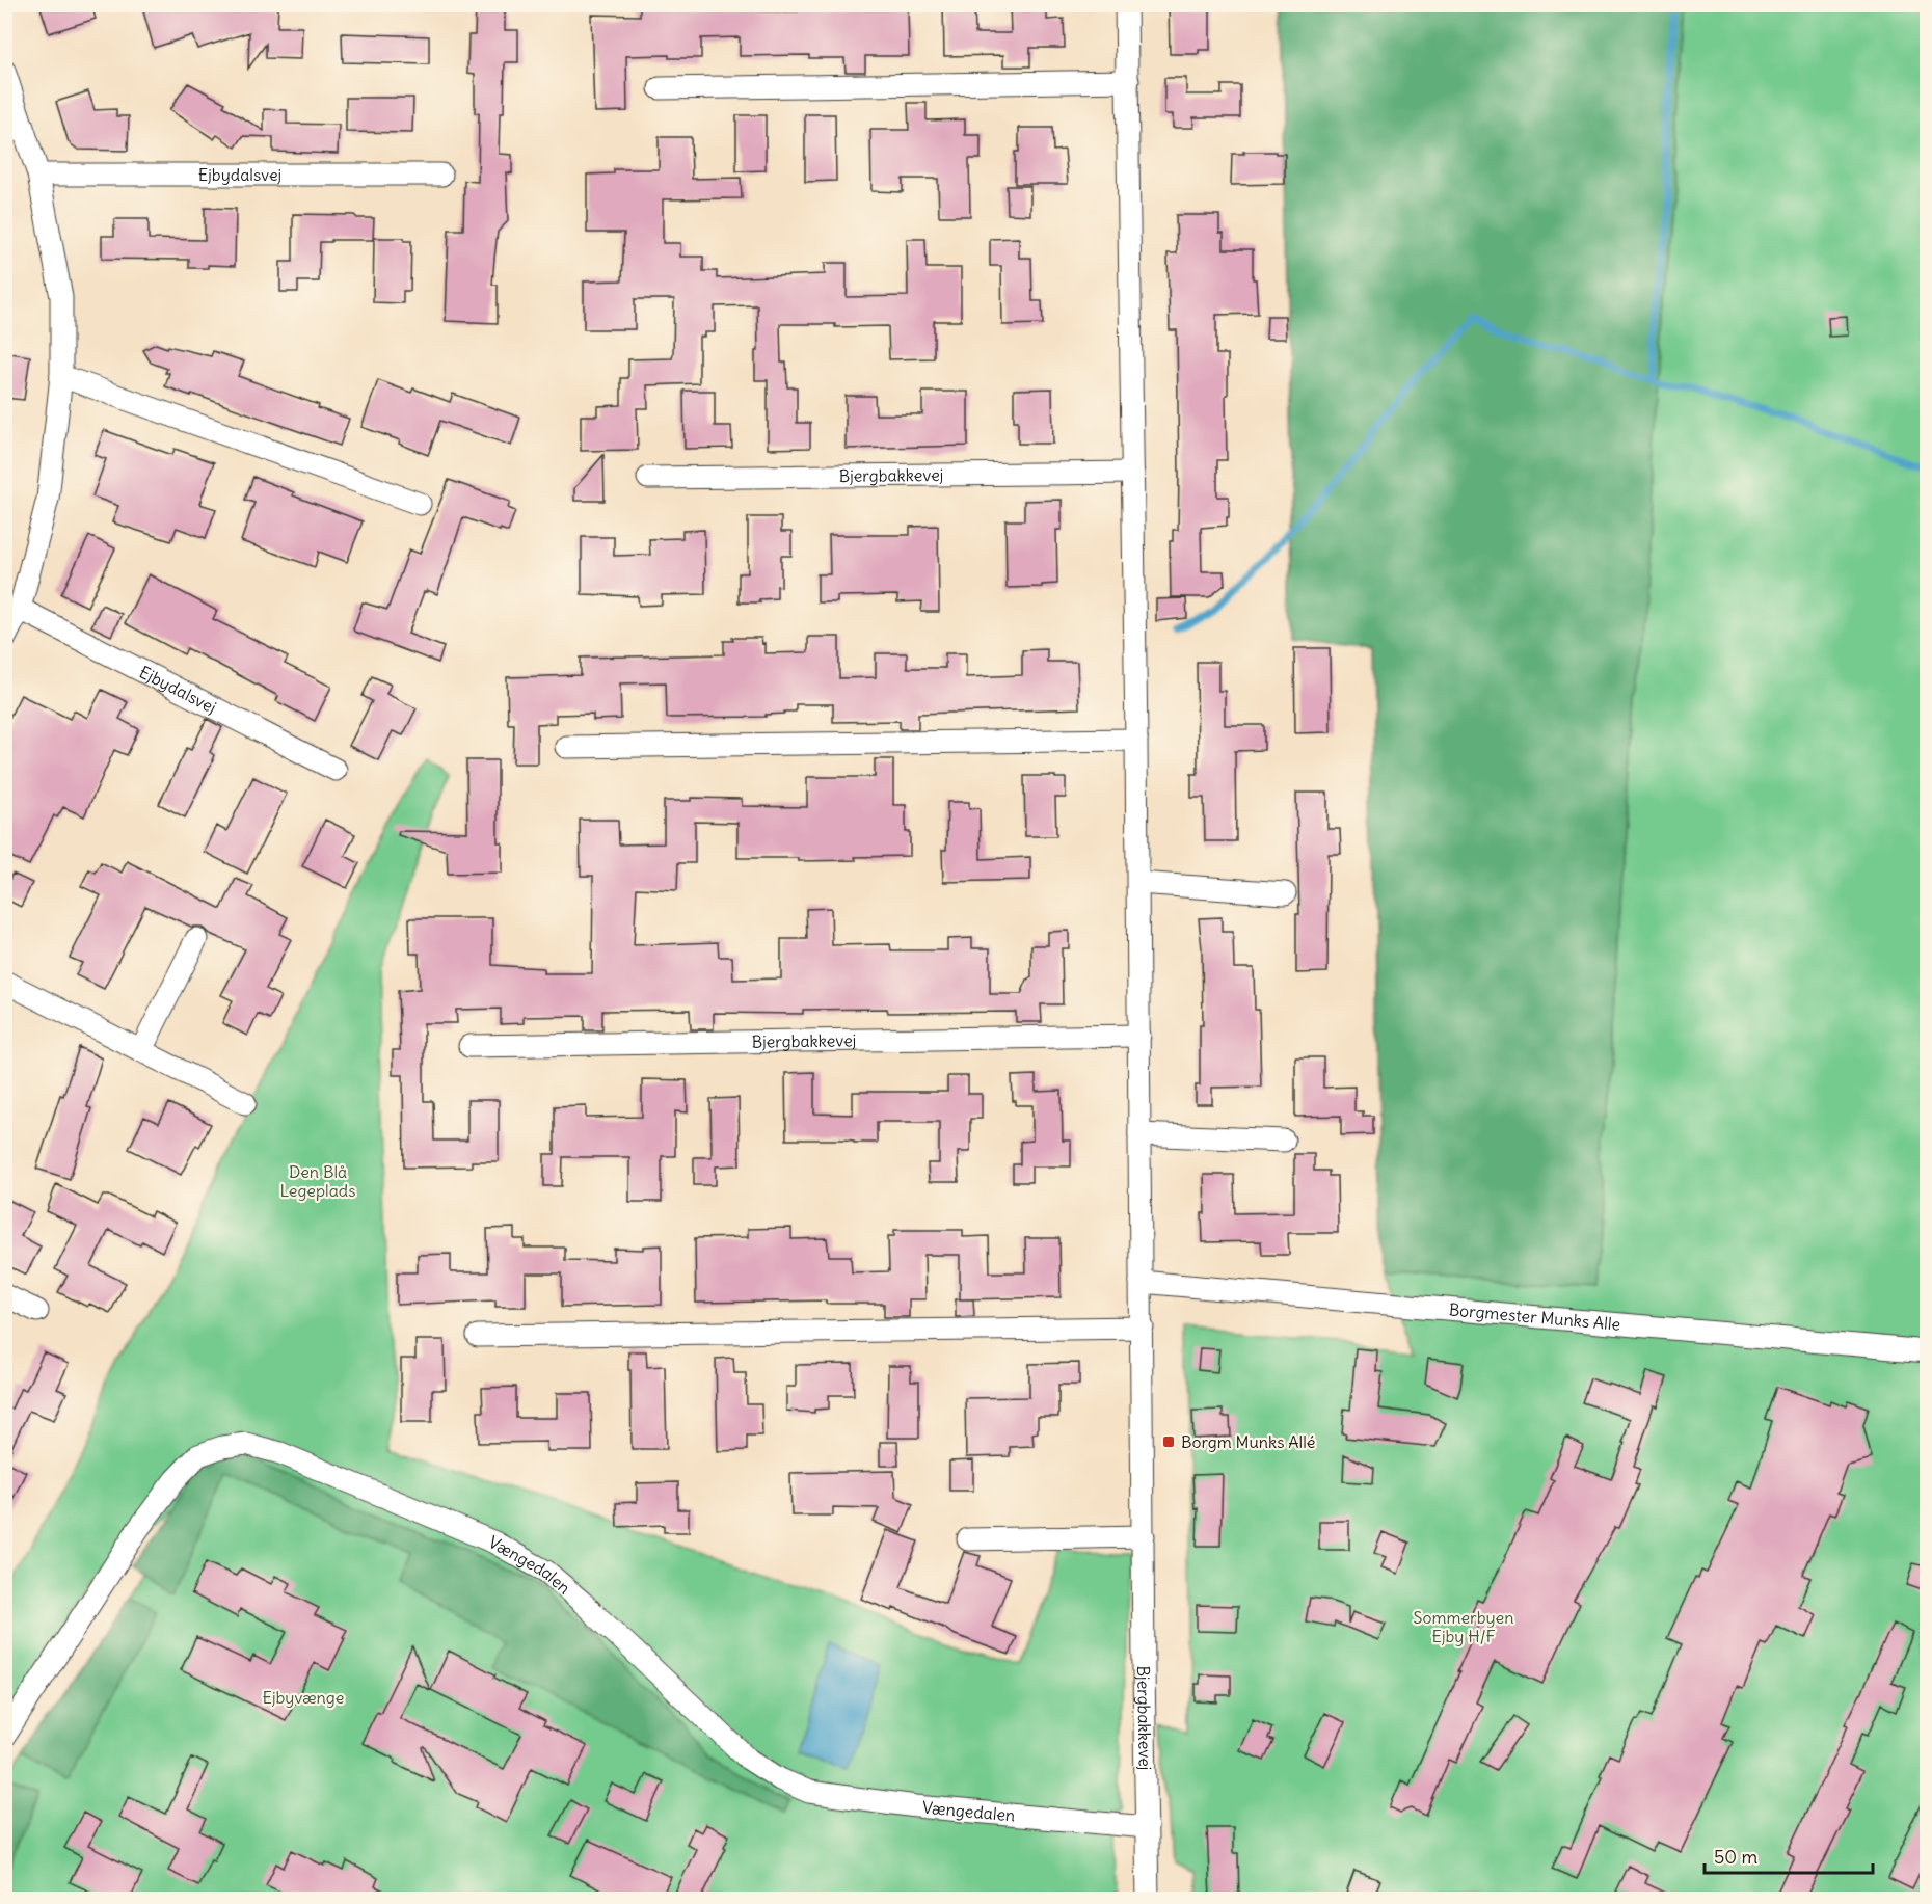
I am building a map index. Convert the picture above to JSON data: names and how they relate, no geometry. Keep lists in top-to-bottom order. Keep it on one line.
{"streets":{"street":["Ejbydalsvej","Bjergbakkevej","Borgmester Munks Alle","Vængedalen"]},"crossings":[["Bjergbakkevej","Borgmester Munks Alle"],["Bjergbakkevej","Vængedalen"]],"parks":["Den Blå Legeplads","Sommerbyen Ejby H/F","Ejbyvænge"],"places":{"transit":["Borgm Munks Allé"]},"scale_bar":"50 m"}
